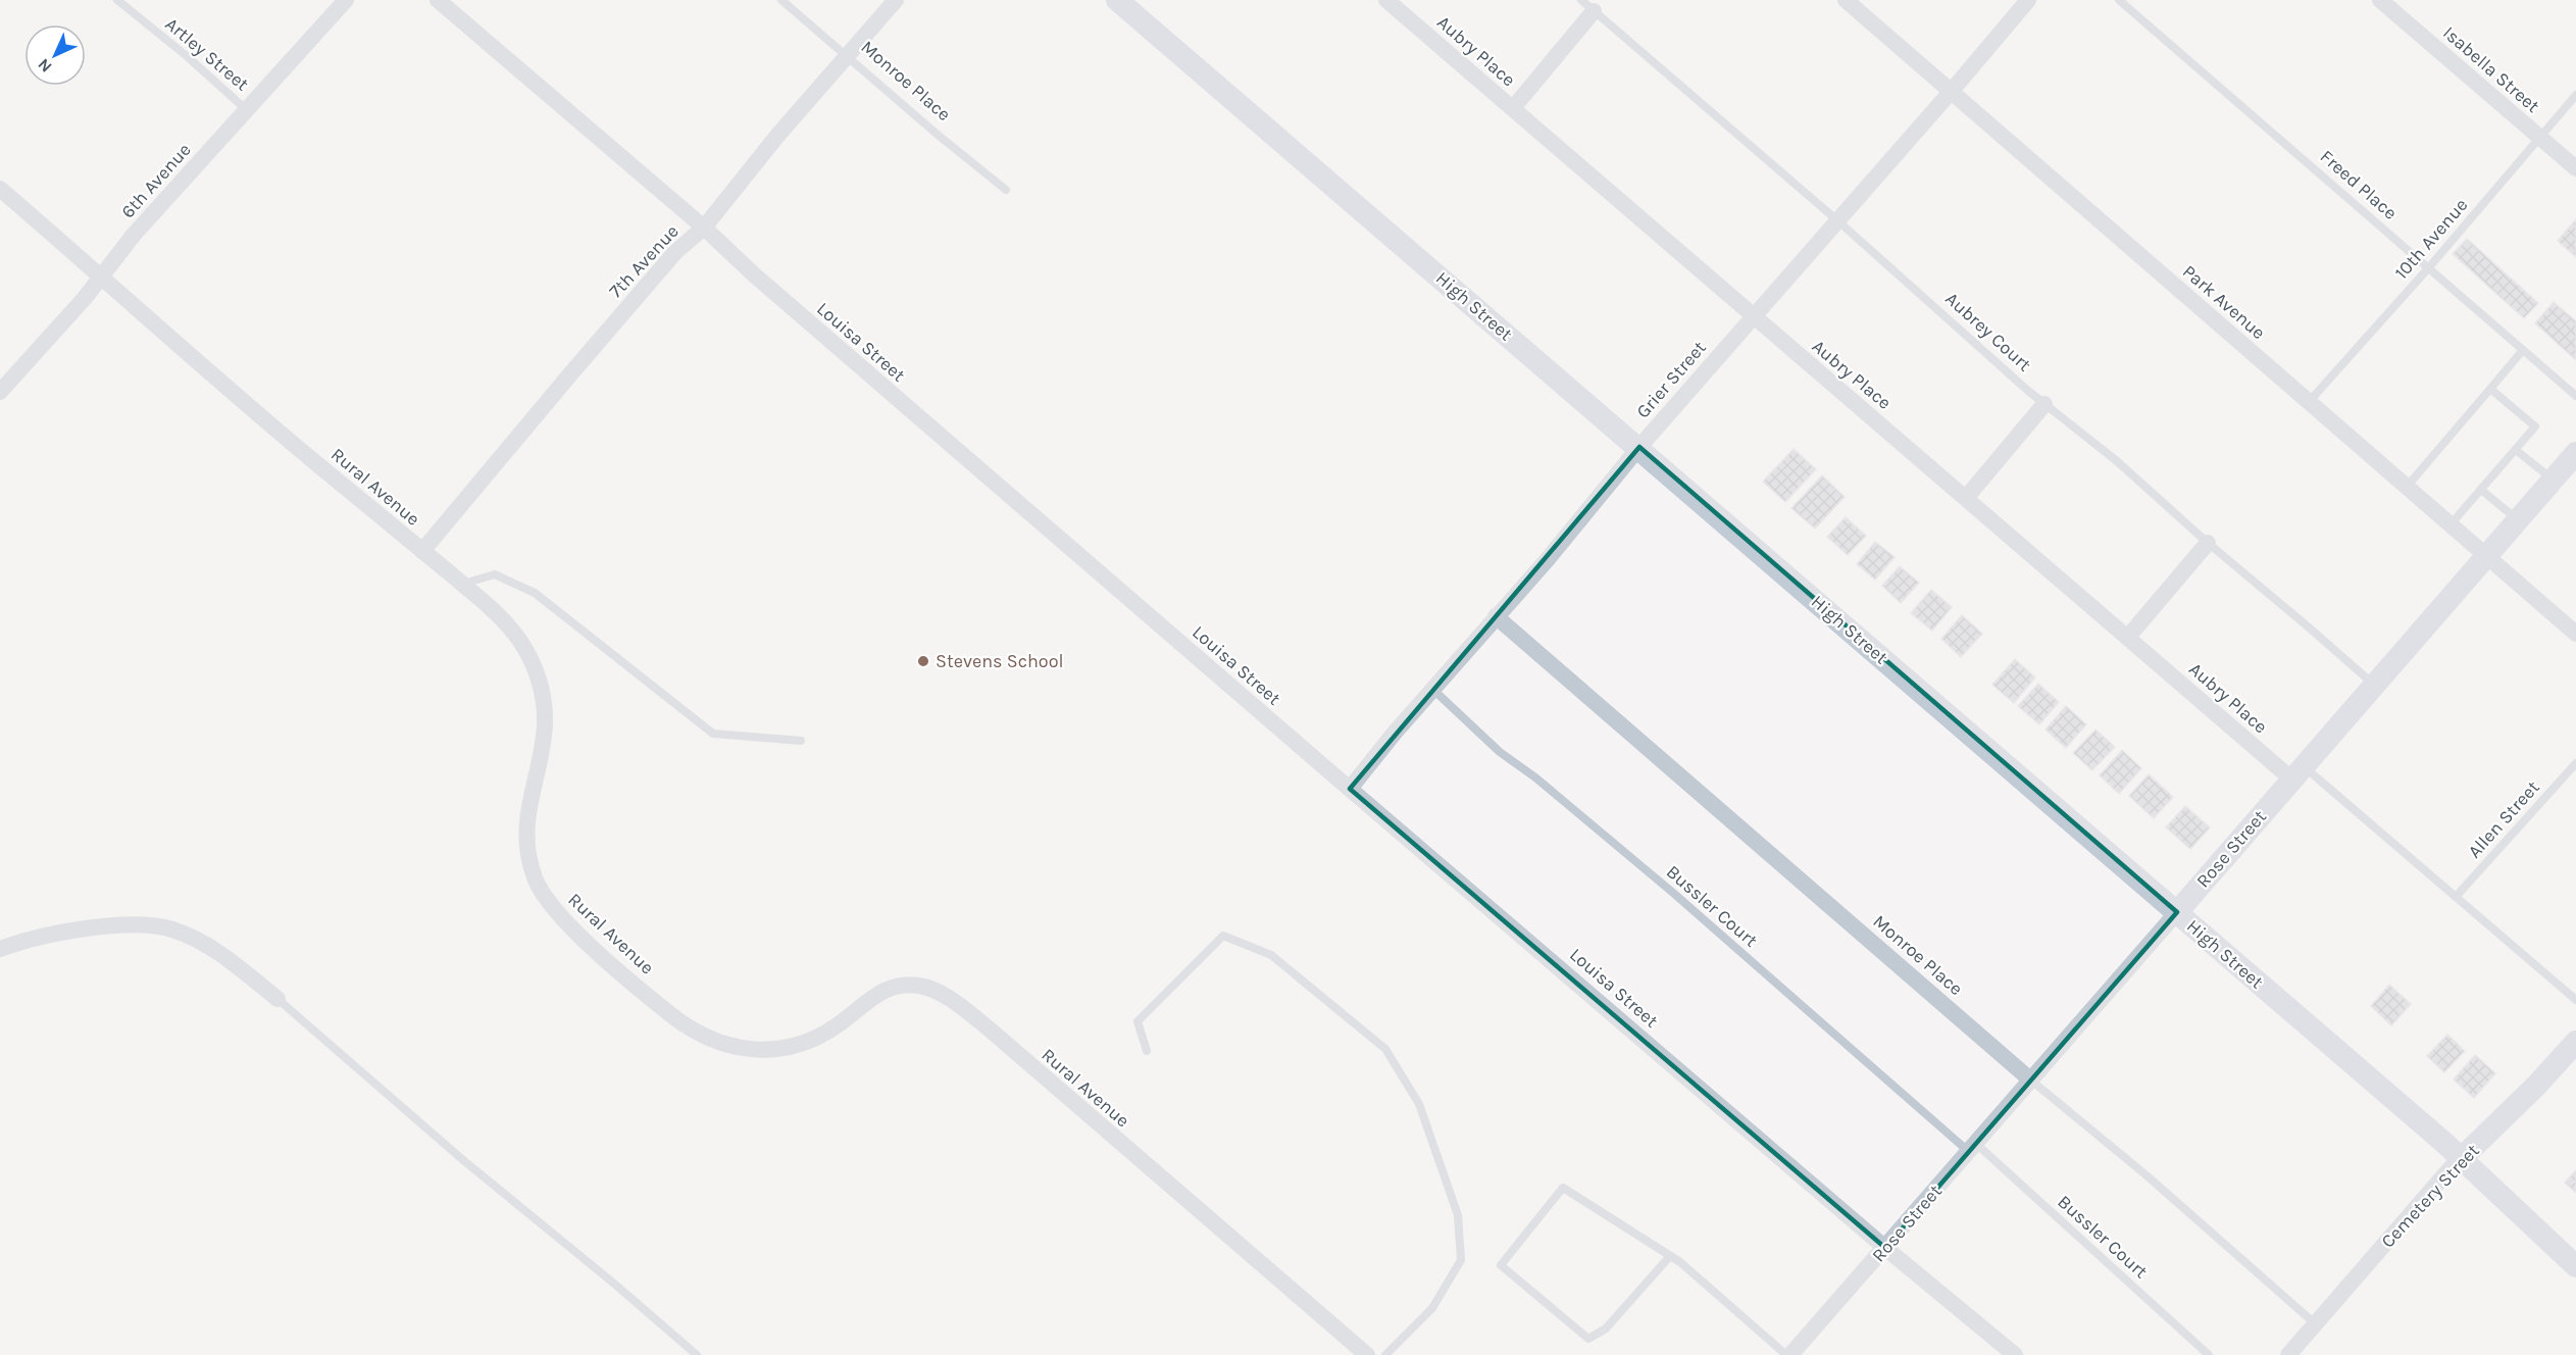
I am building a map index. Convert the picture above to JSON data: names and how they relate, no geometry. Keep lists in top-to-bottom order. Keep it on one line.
{"streets":{"main road":["High Street","Rose Street","Cemetery Street"],"street":["Aubry Place","Isabella Street","Monroe Place","6th Avenue","7th Avenue","Park Avenue","Louisa Street","Grier Street","Rural Avenue"],"lane":["Artley Street","Freed Place","10th Avenue","Aubrey Court","Allen Street","Bussler Court"]},"crossings":[["Aubry Place","Grier Street"],["Aubry Place","Allen Street"],["Aubry Place","Rose Street"],["Artley Street","6th Avenue"],["Isabella Street","10th Avenue"],["Monroe Place","7th Avenue"],["Monroe Place","Grier Street"],["Monroe Place","Rose Street"],["Monroe Place","Cemetery Street"],["6th Avenue","Rural Avenue"],["Freed Place","10th Avenue"],["10th Avenue","Park Avenue"],["7th Avenue","Louisa Street"],["7th Avenue","Rural Avenue"],["Park Avenue","Grier Street"],["Park Avenue","Rose Street"],["High Street","Grier Street"],["High Street","Rose Street"],["High Street","Cemetery Street"],["Aubrey Court","Grier Street"],["Aubrey Court","Rose Street"],["Louisa Street","Grier Street"],["Louisa Street","Rose Street"],["Grier Street","Bussler Court"],["Rose Street","Bussler Court"]],"places":["Stevens School"],"north":"bottom left"}
